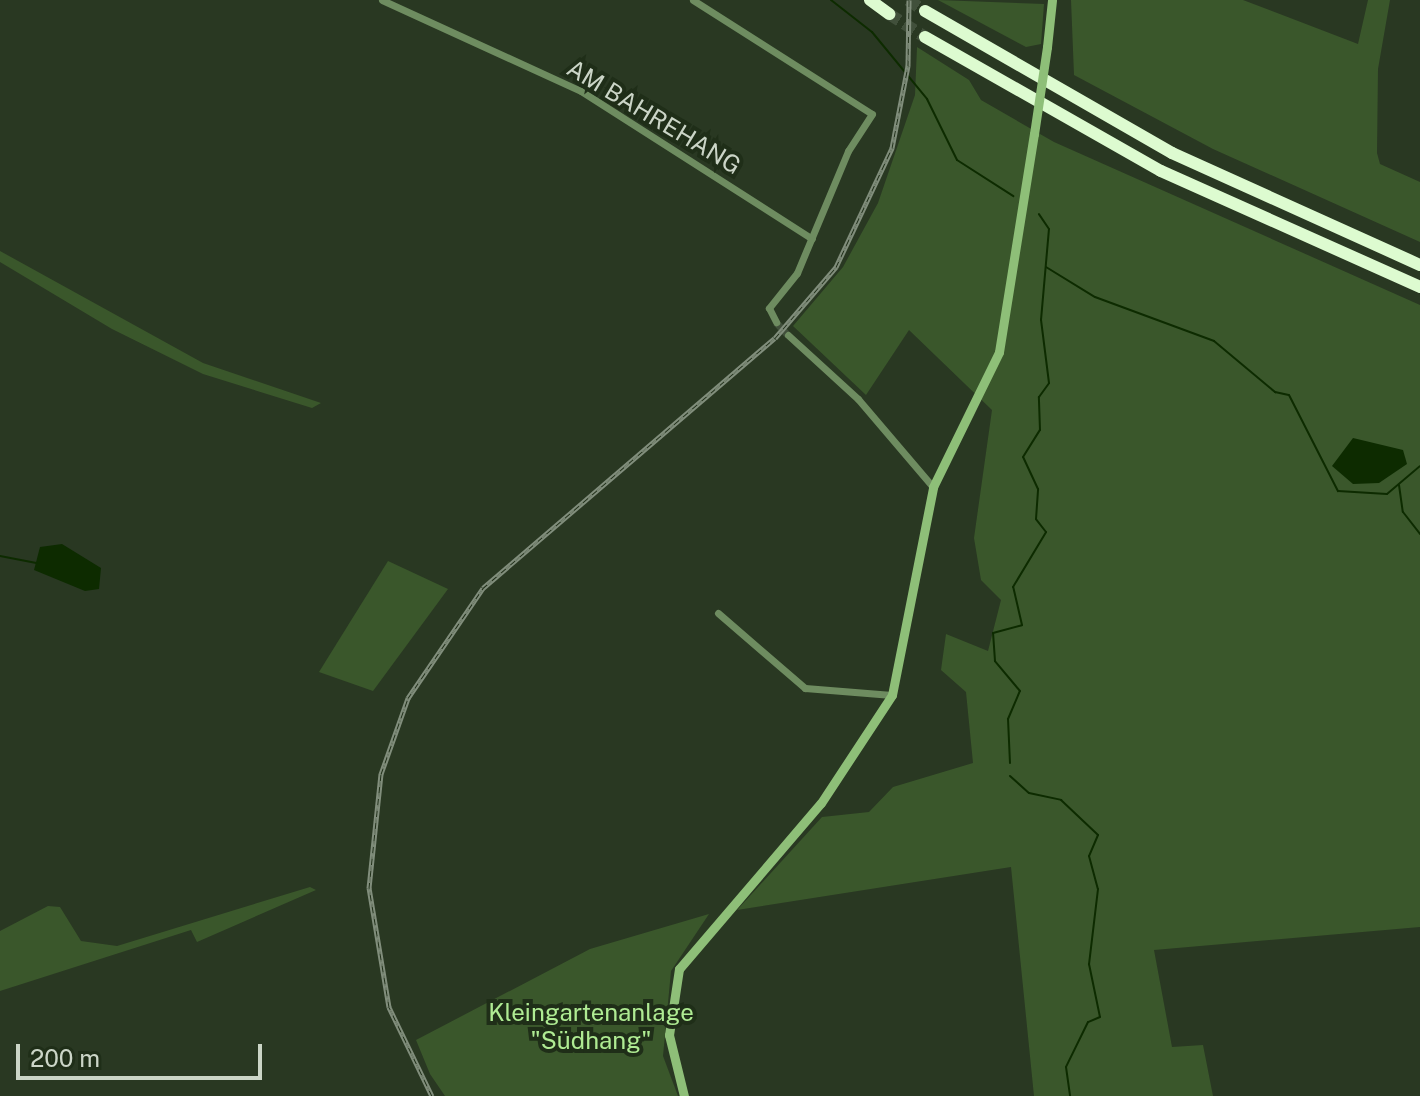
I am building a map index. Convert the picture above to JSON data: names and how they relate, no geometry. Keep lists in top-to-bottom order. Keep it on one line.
{"streets":{"street":["AM BAHREHANG"]},"parks":["Kleingartenanlage \"Südhang\""],"scale_bar":"200 m"}
